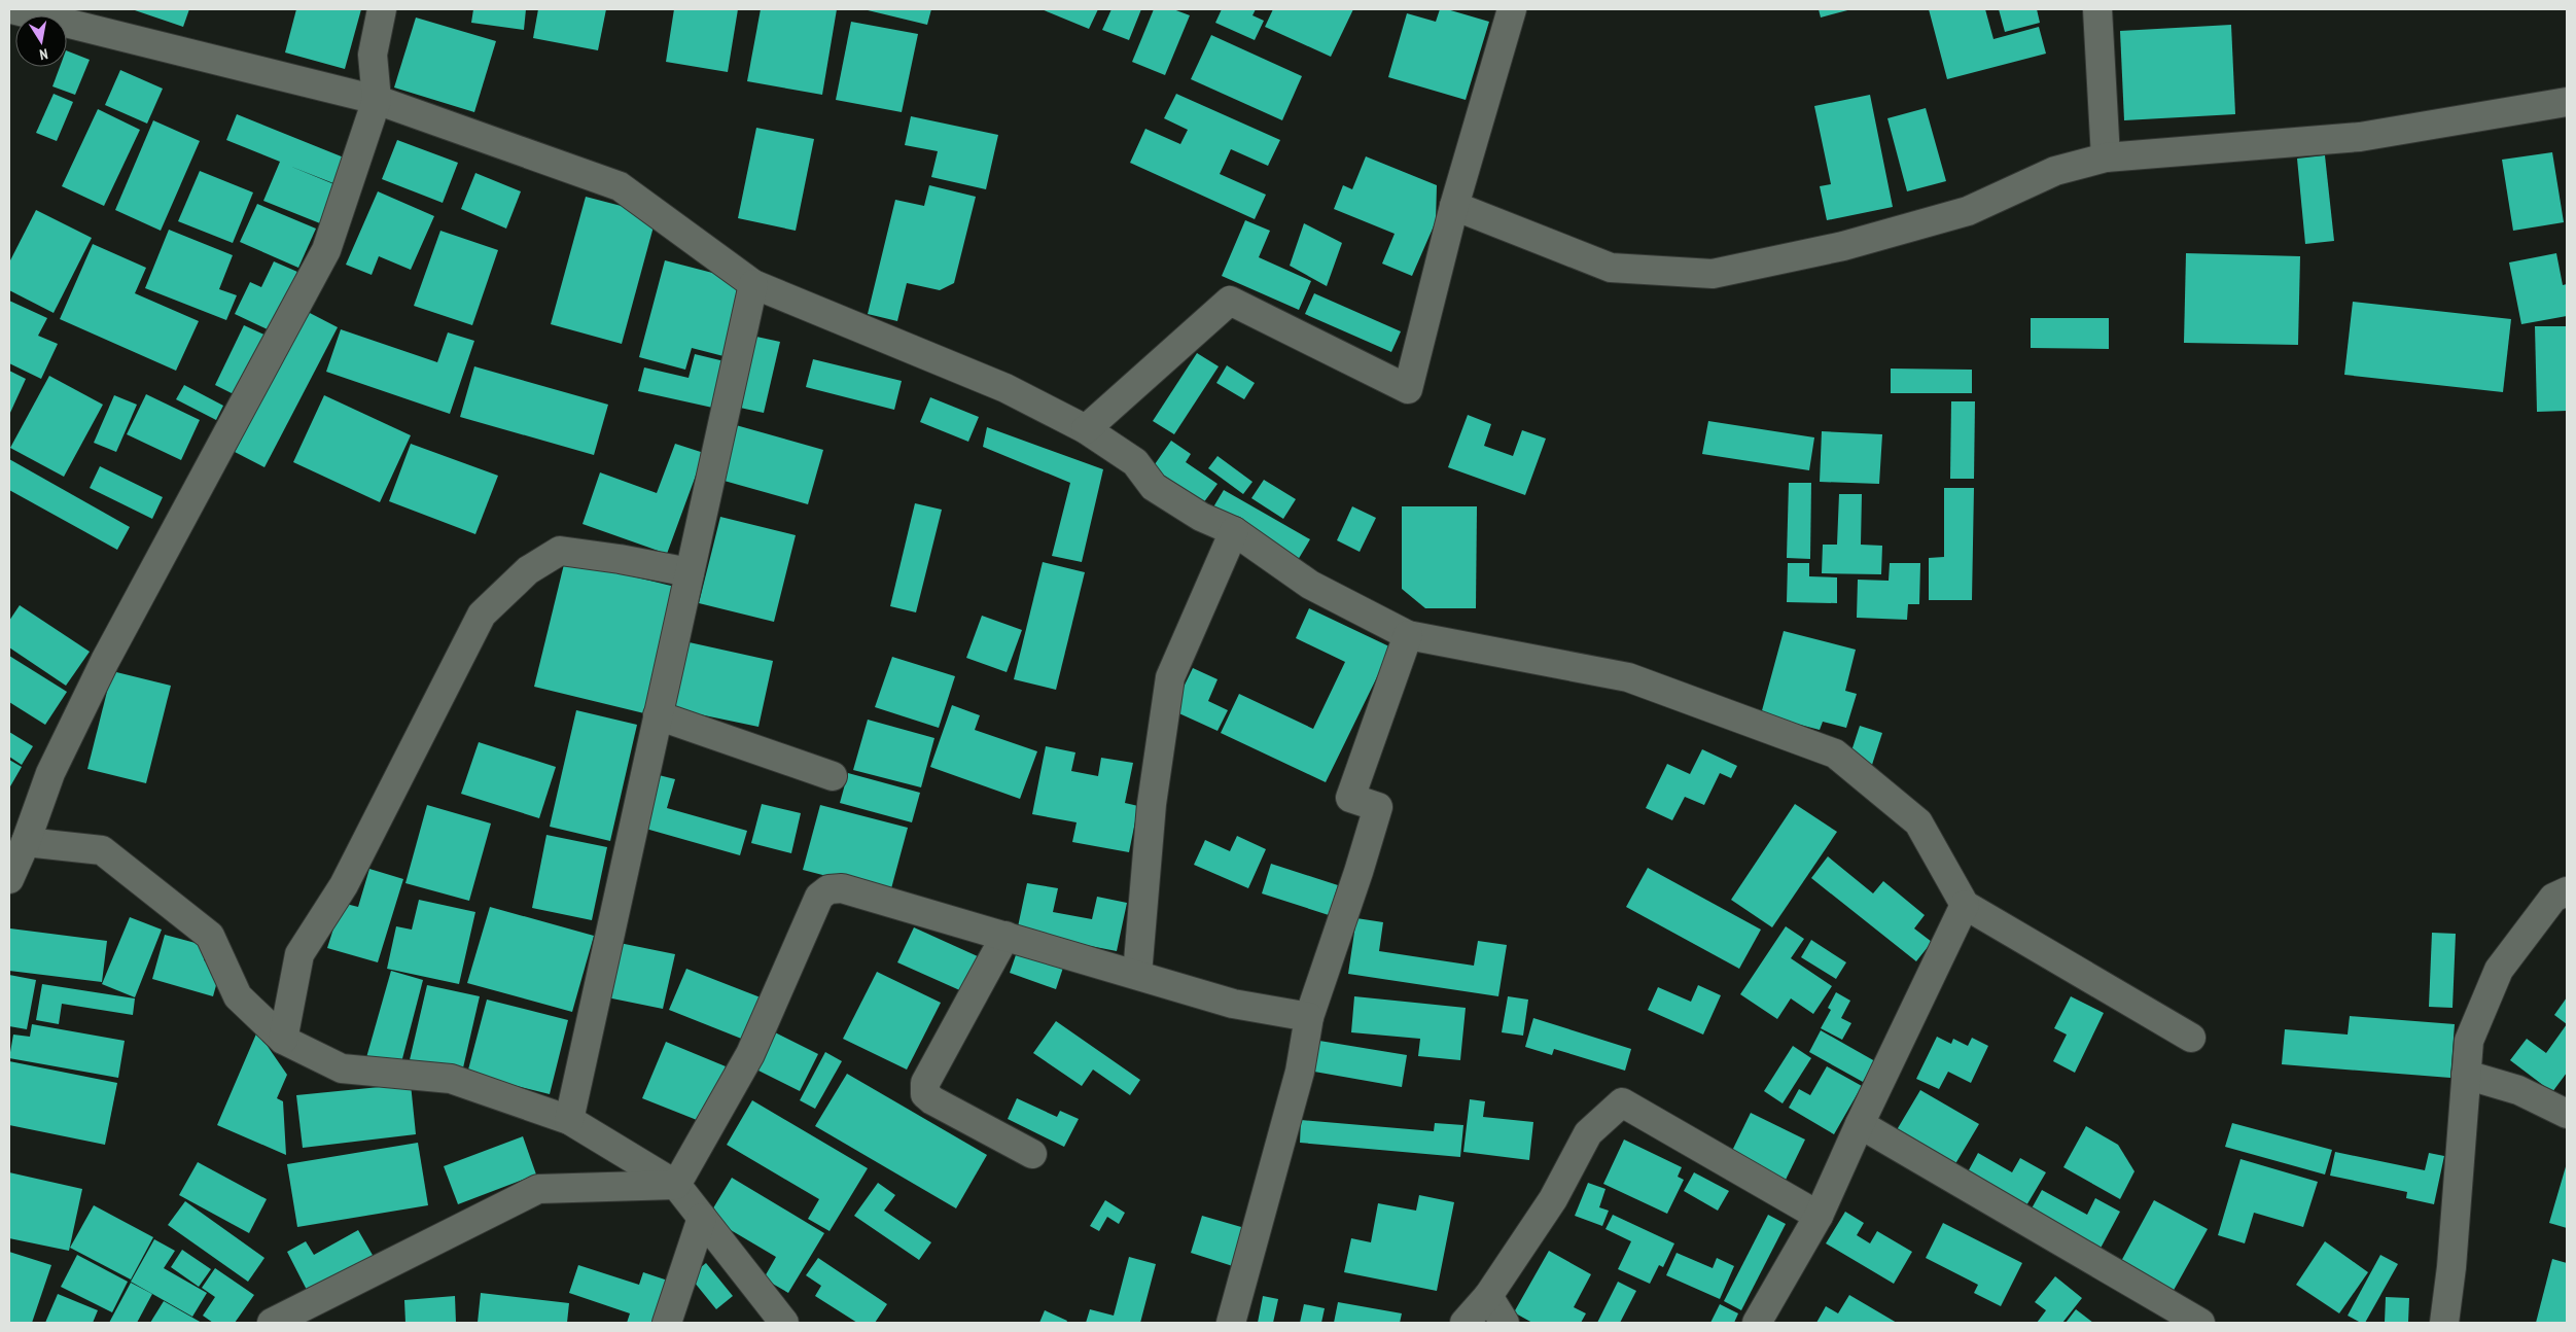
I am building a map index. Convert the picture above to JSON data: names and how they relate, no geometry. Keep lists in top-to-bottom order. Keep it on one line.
{"north":"bottom"}
